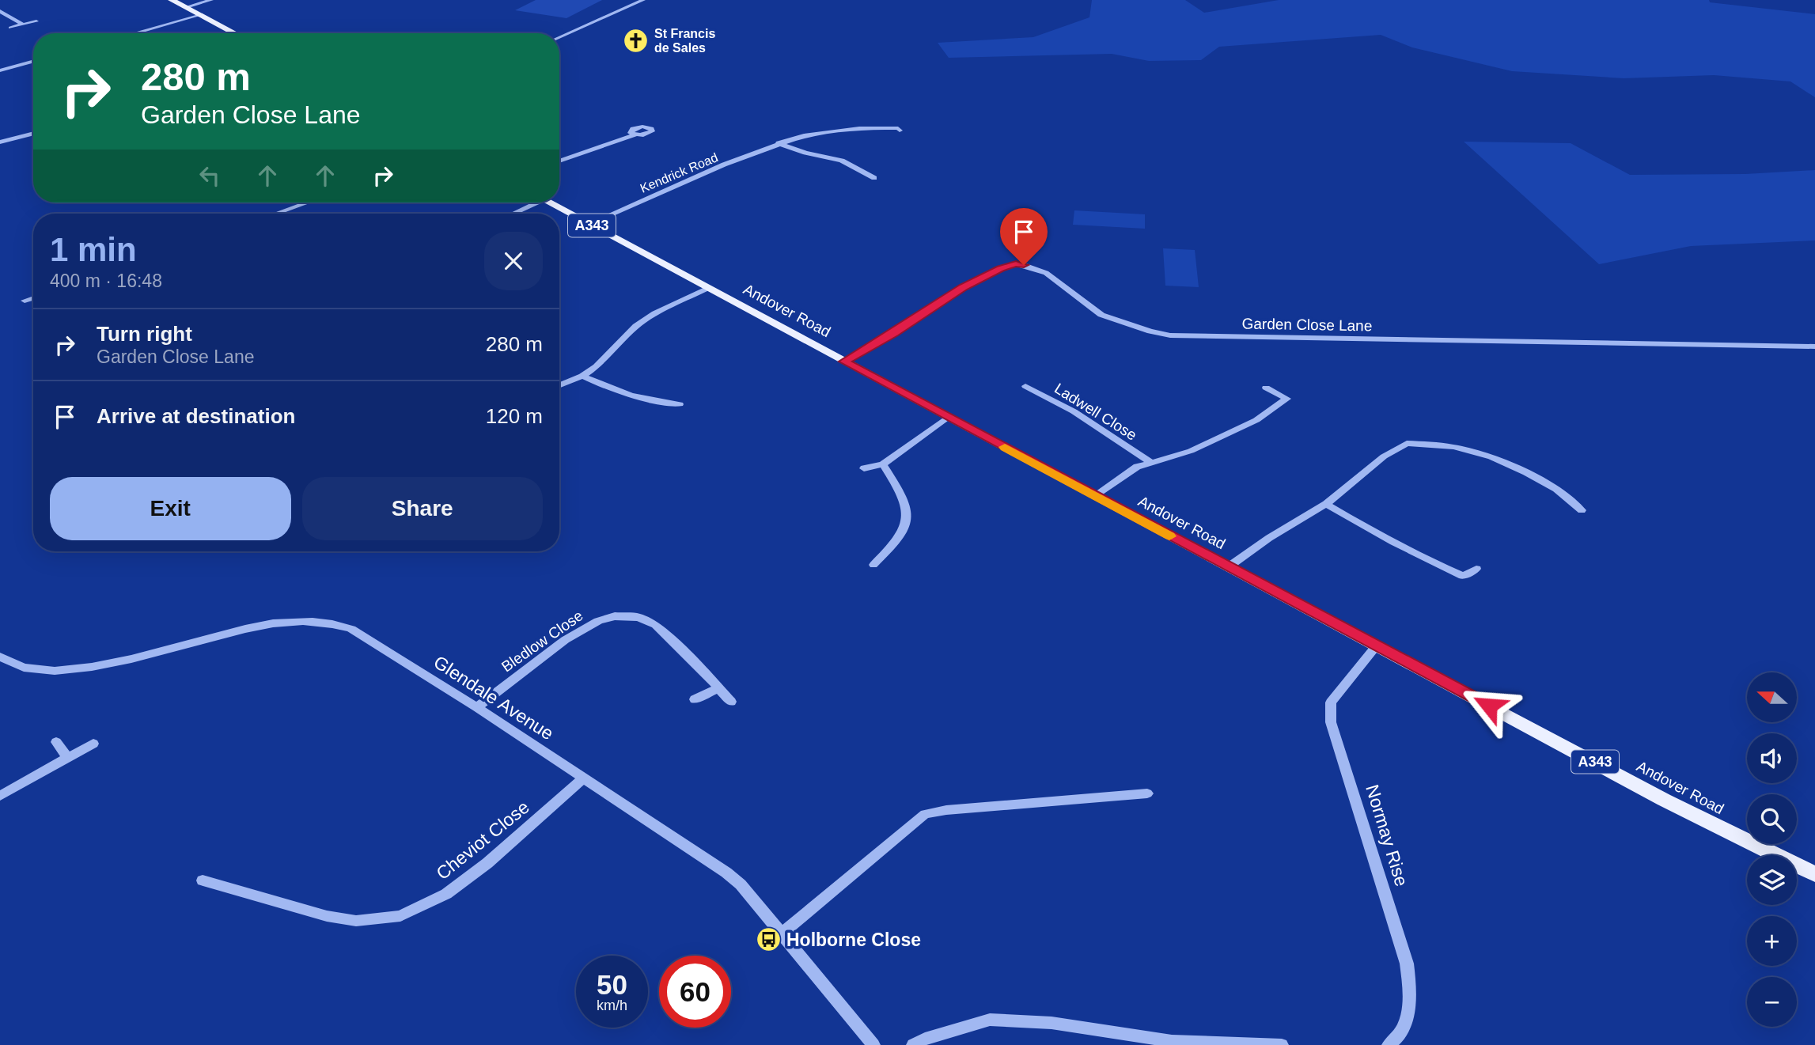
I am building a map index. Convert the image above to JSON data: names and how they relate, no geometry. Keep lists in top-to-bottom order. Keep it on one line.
{"streets":{"main road":["A343","Andover Road"],"street":["Kendrick Road","Garden Close Lane","Ladwell Close","Bledlow Close","Glendale Avenue","Normay Rise","Cheviot Close"]},"crossings":[["Kendrick Road","Andover Road"],["Andover Road","Garden Close Lane"],["Andover Road","Normay Rise"],["Bledlow Close","Glendale Avenue"],["Glendale Avenue","Cheviot Close"]],"places":{"church":["St Francis de Sales"],"bus stop":["Holborne Close"]},"north":"left","page":{"turn":["280 m","Garden Close Lane"],"heading":["1 min","400 m · 16:48"],"list":[{"name":"Turn right","note":"Garden Close Lane","value":"280 m"},{"name":"Arrive at destination","value":"120 m"}],"buttons":["Exit","Share"],"map_buttons":["+","−"],"speed":"50 km/h","limit":"60"}}
